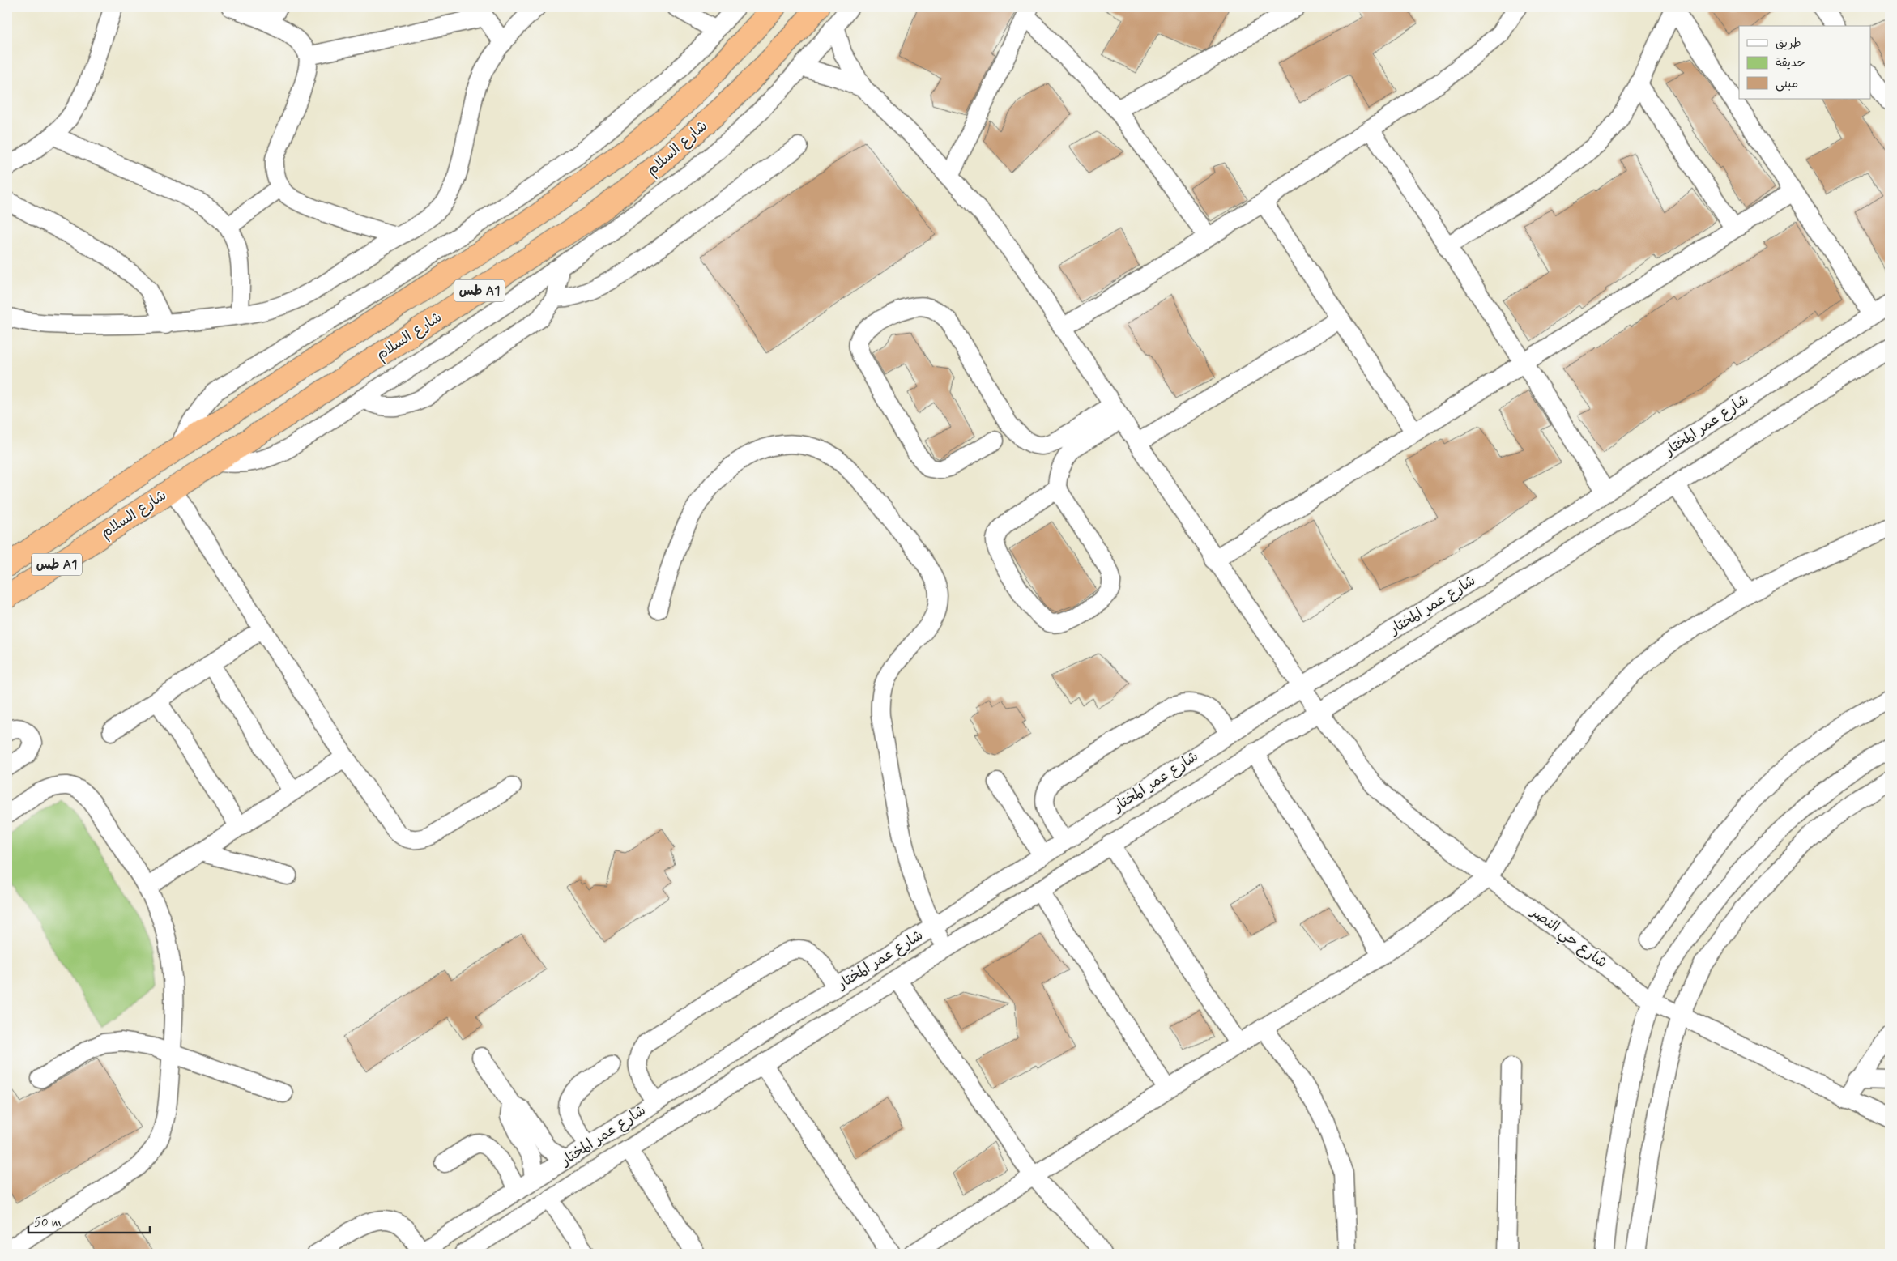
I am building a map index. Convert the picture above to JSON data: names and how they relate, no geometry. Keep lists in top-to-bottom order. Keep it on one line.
{"streets":{"highway":["شارع السلام","طس A1"],"street":["شارع عمر المختار","شارع حي النصر"]},"crossings":[["شارع عمر المختار","شارع حي النصر"]],"legend":["طريق","حديقة","مبنى"],"scale_bar":"50 m"}
